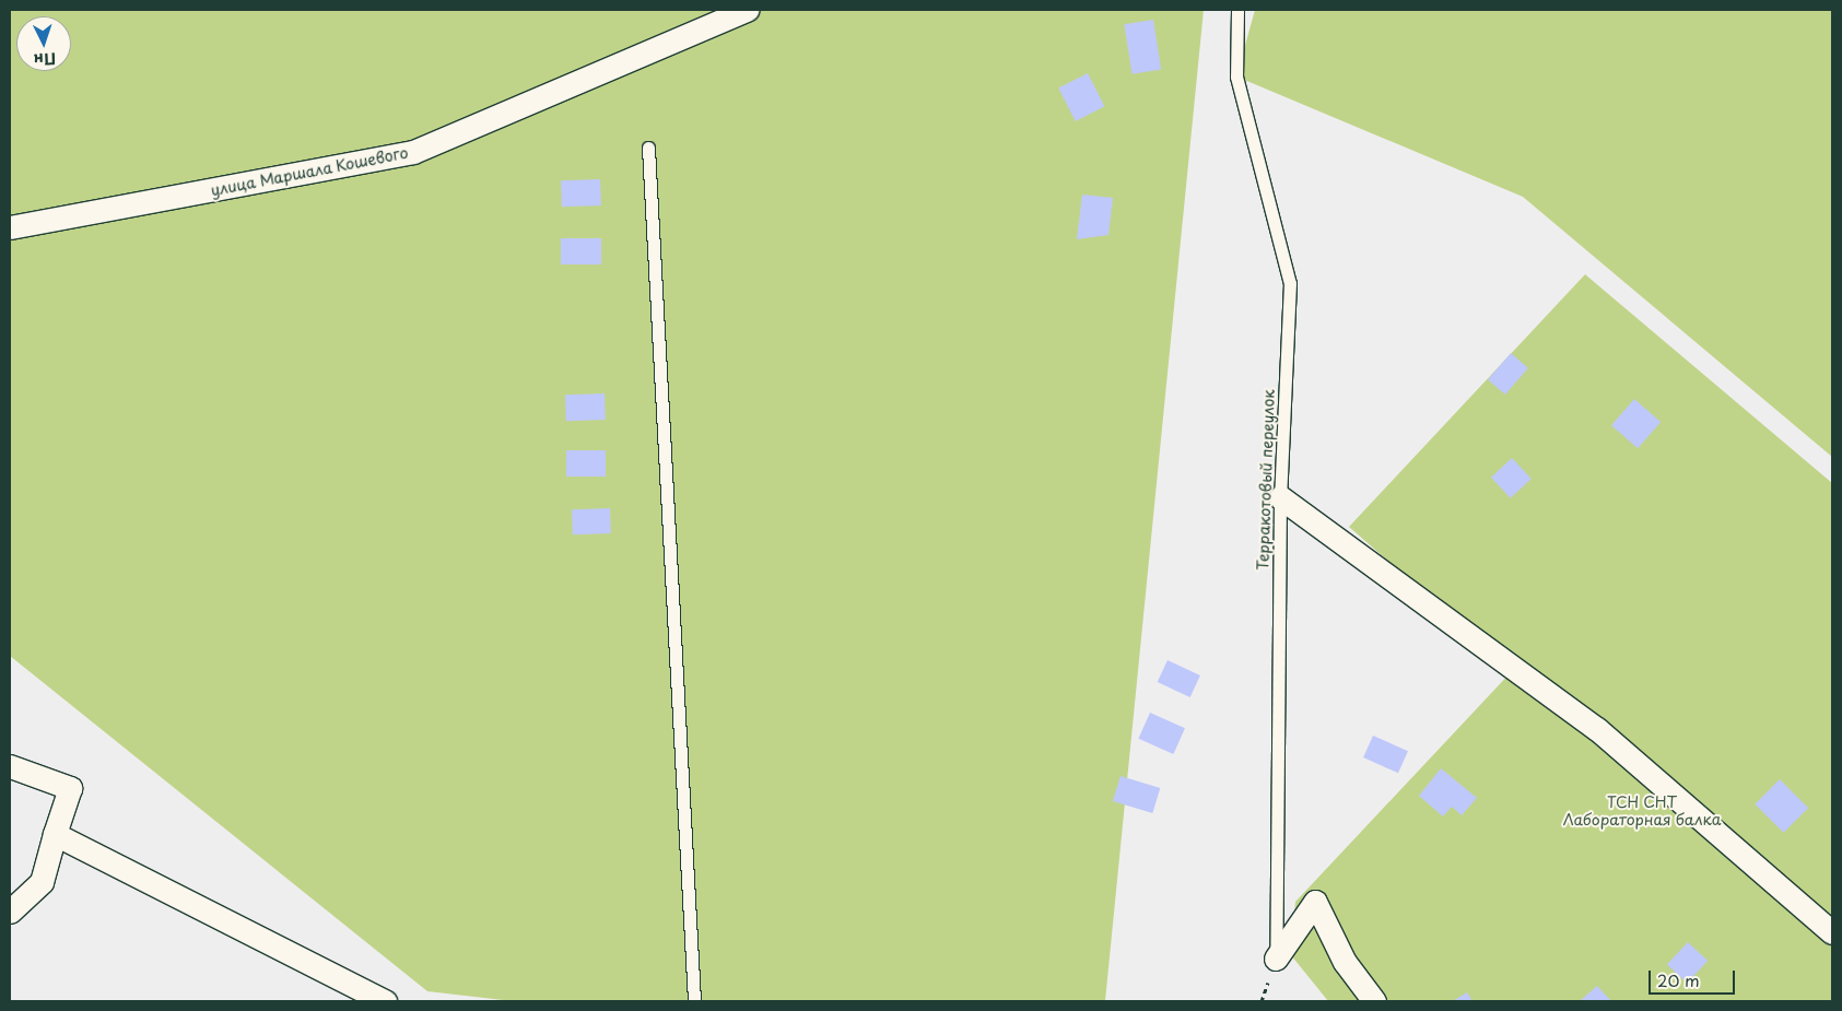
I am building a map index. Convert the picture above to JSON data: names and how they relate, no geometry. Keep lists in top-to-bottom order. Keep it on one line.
{"streets":{"street":["улица Маршала Кошевого"],"lane":["Терракотовый переулок"]},"parks":["ТСН СНТ Лабораторная балка"],"scale_bar":"20 m","north":"bottom"}
